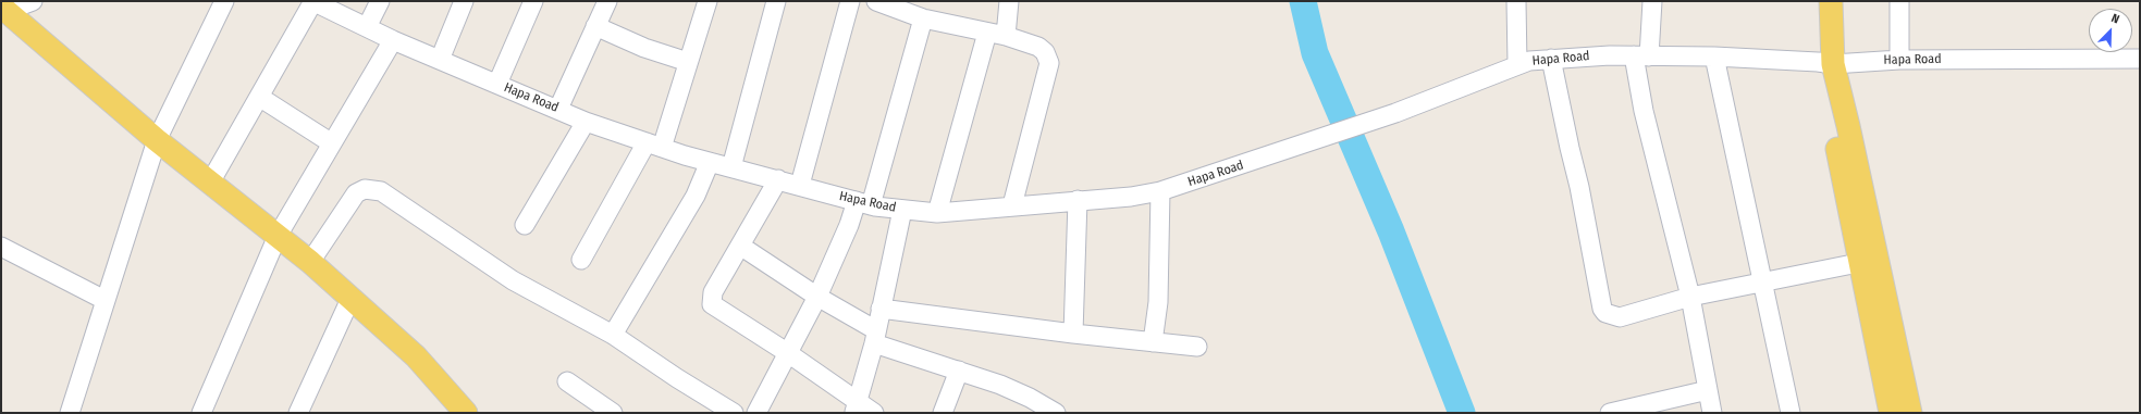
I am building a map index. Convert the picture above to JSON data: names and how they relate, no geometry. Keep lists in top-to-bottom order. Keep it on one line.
{"streets":{"street":["Hapa Road"]},"north":"top right"}
